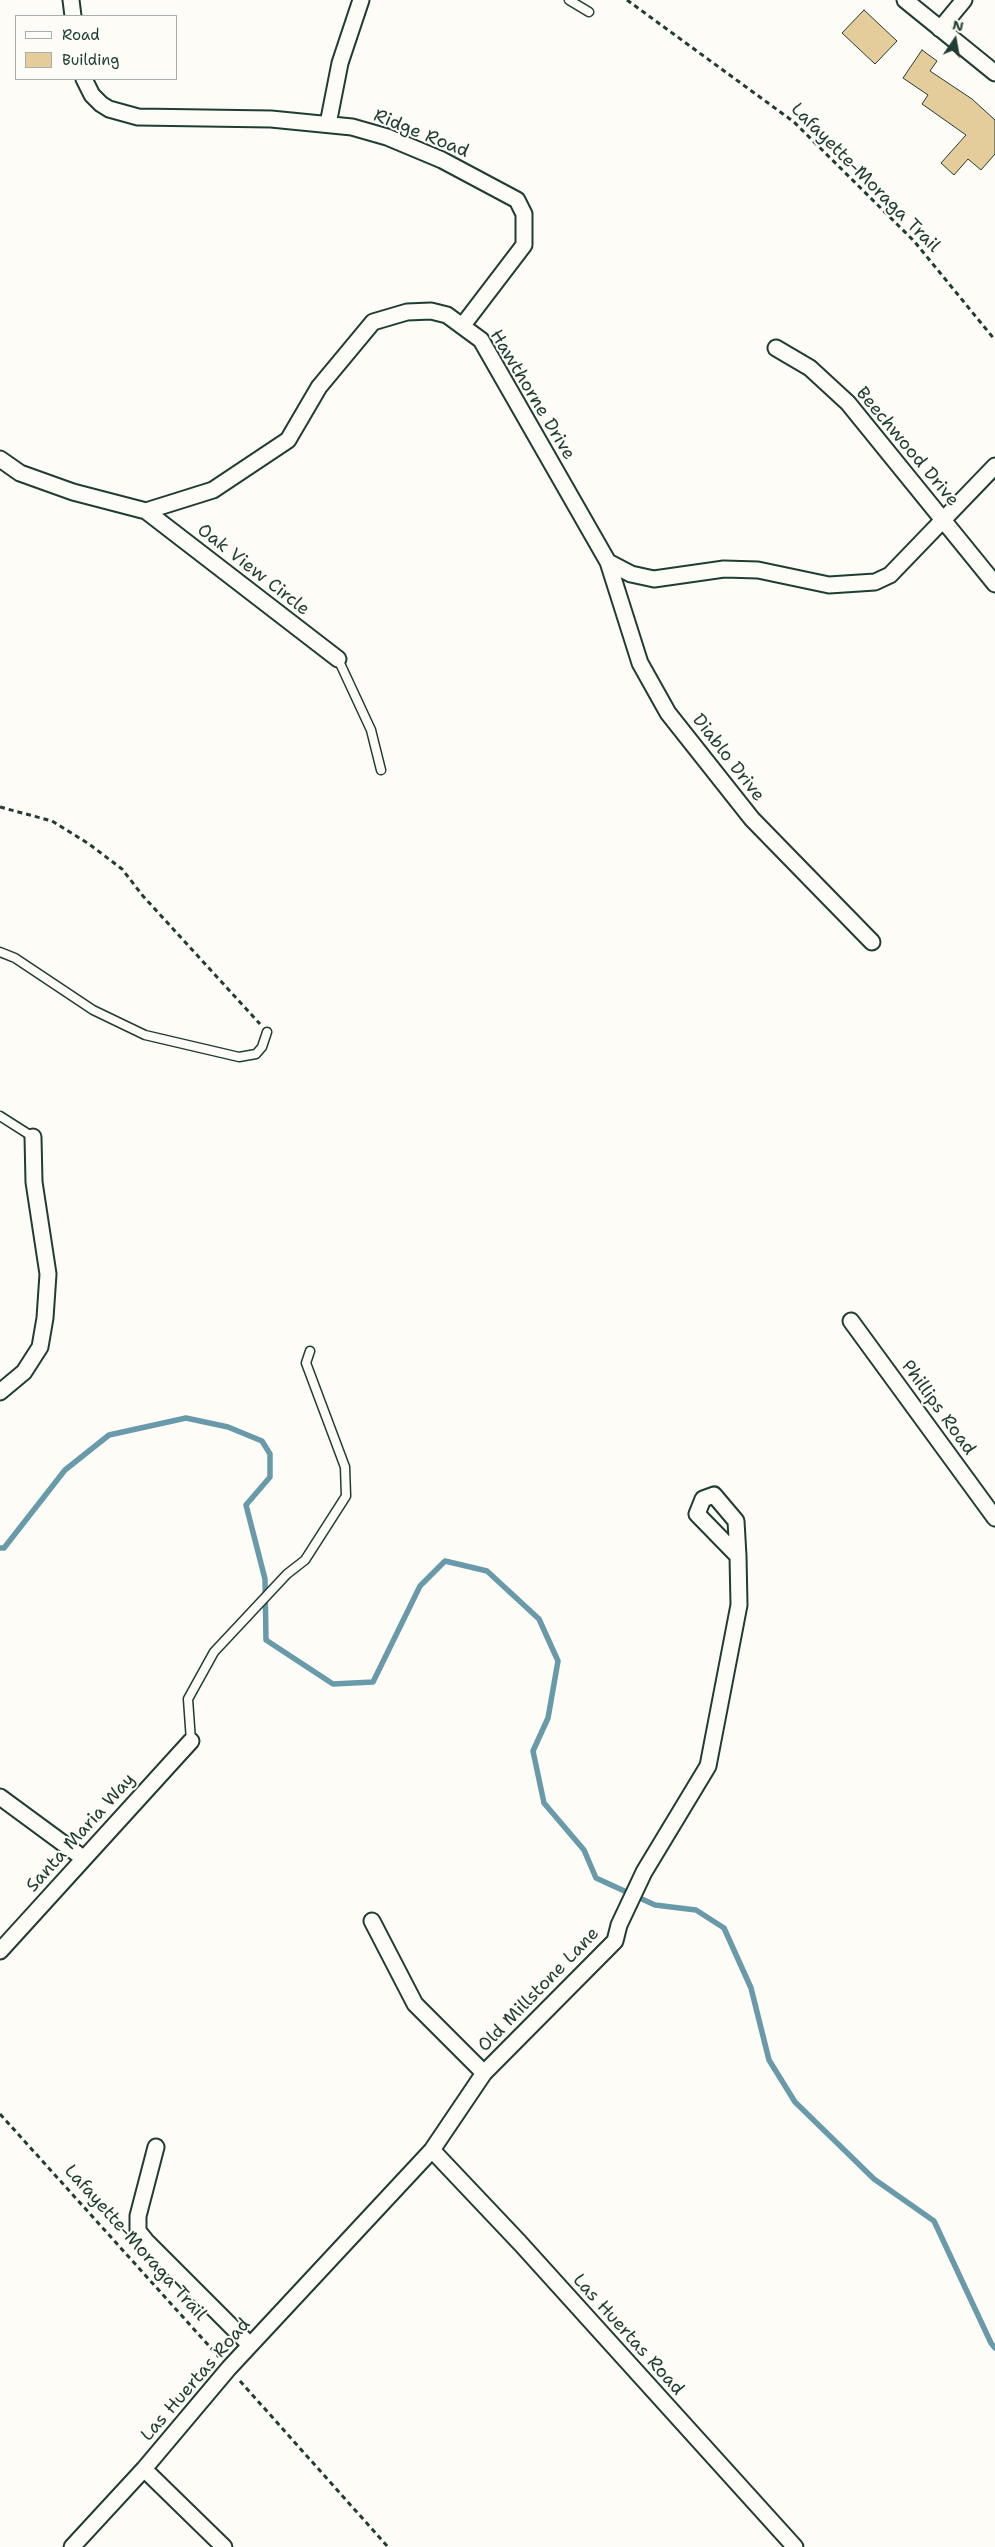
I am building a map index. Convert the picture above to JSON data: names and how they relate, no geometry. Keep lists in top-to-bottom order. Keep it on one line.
{"streets":{"street":["Ridge Road","Hawthorne Drive","Beechwood Drive","Oak View Circle","Diablo Drive","Phillips Road","Santa Maria Way","Old Millstone Lane","Las Huertas Road"],"path":["Lafayette-Moraga Trail"]},"crossings":[["Ridge Road","Hawthorne Drive"],["Lafayette-Moraga Trail","Las Huertas Road"],["Hawthorne Drive","Oak View Circle"],["Hawthorne Drive","Diablo Drive"],["Old Millstone Lane","Las Huertas Road"]],"legend":["Road","Building"],"north":"top"}
